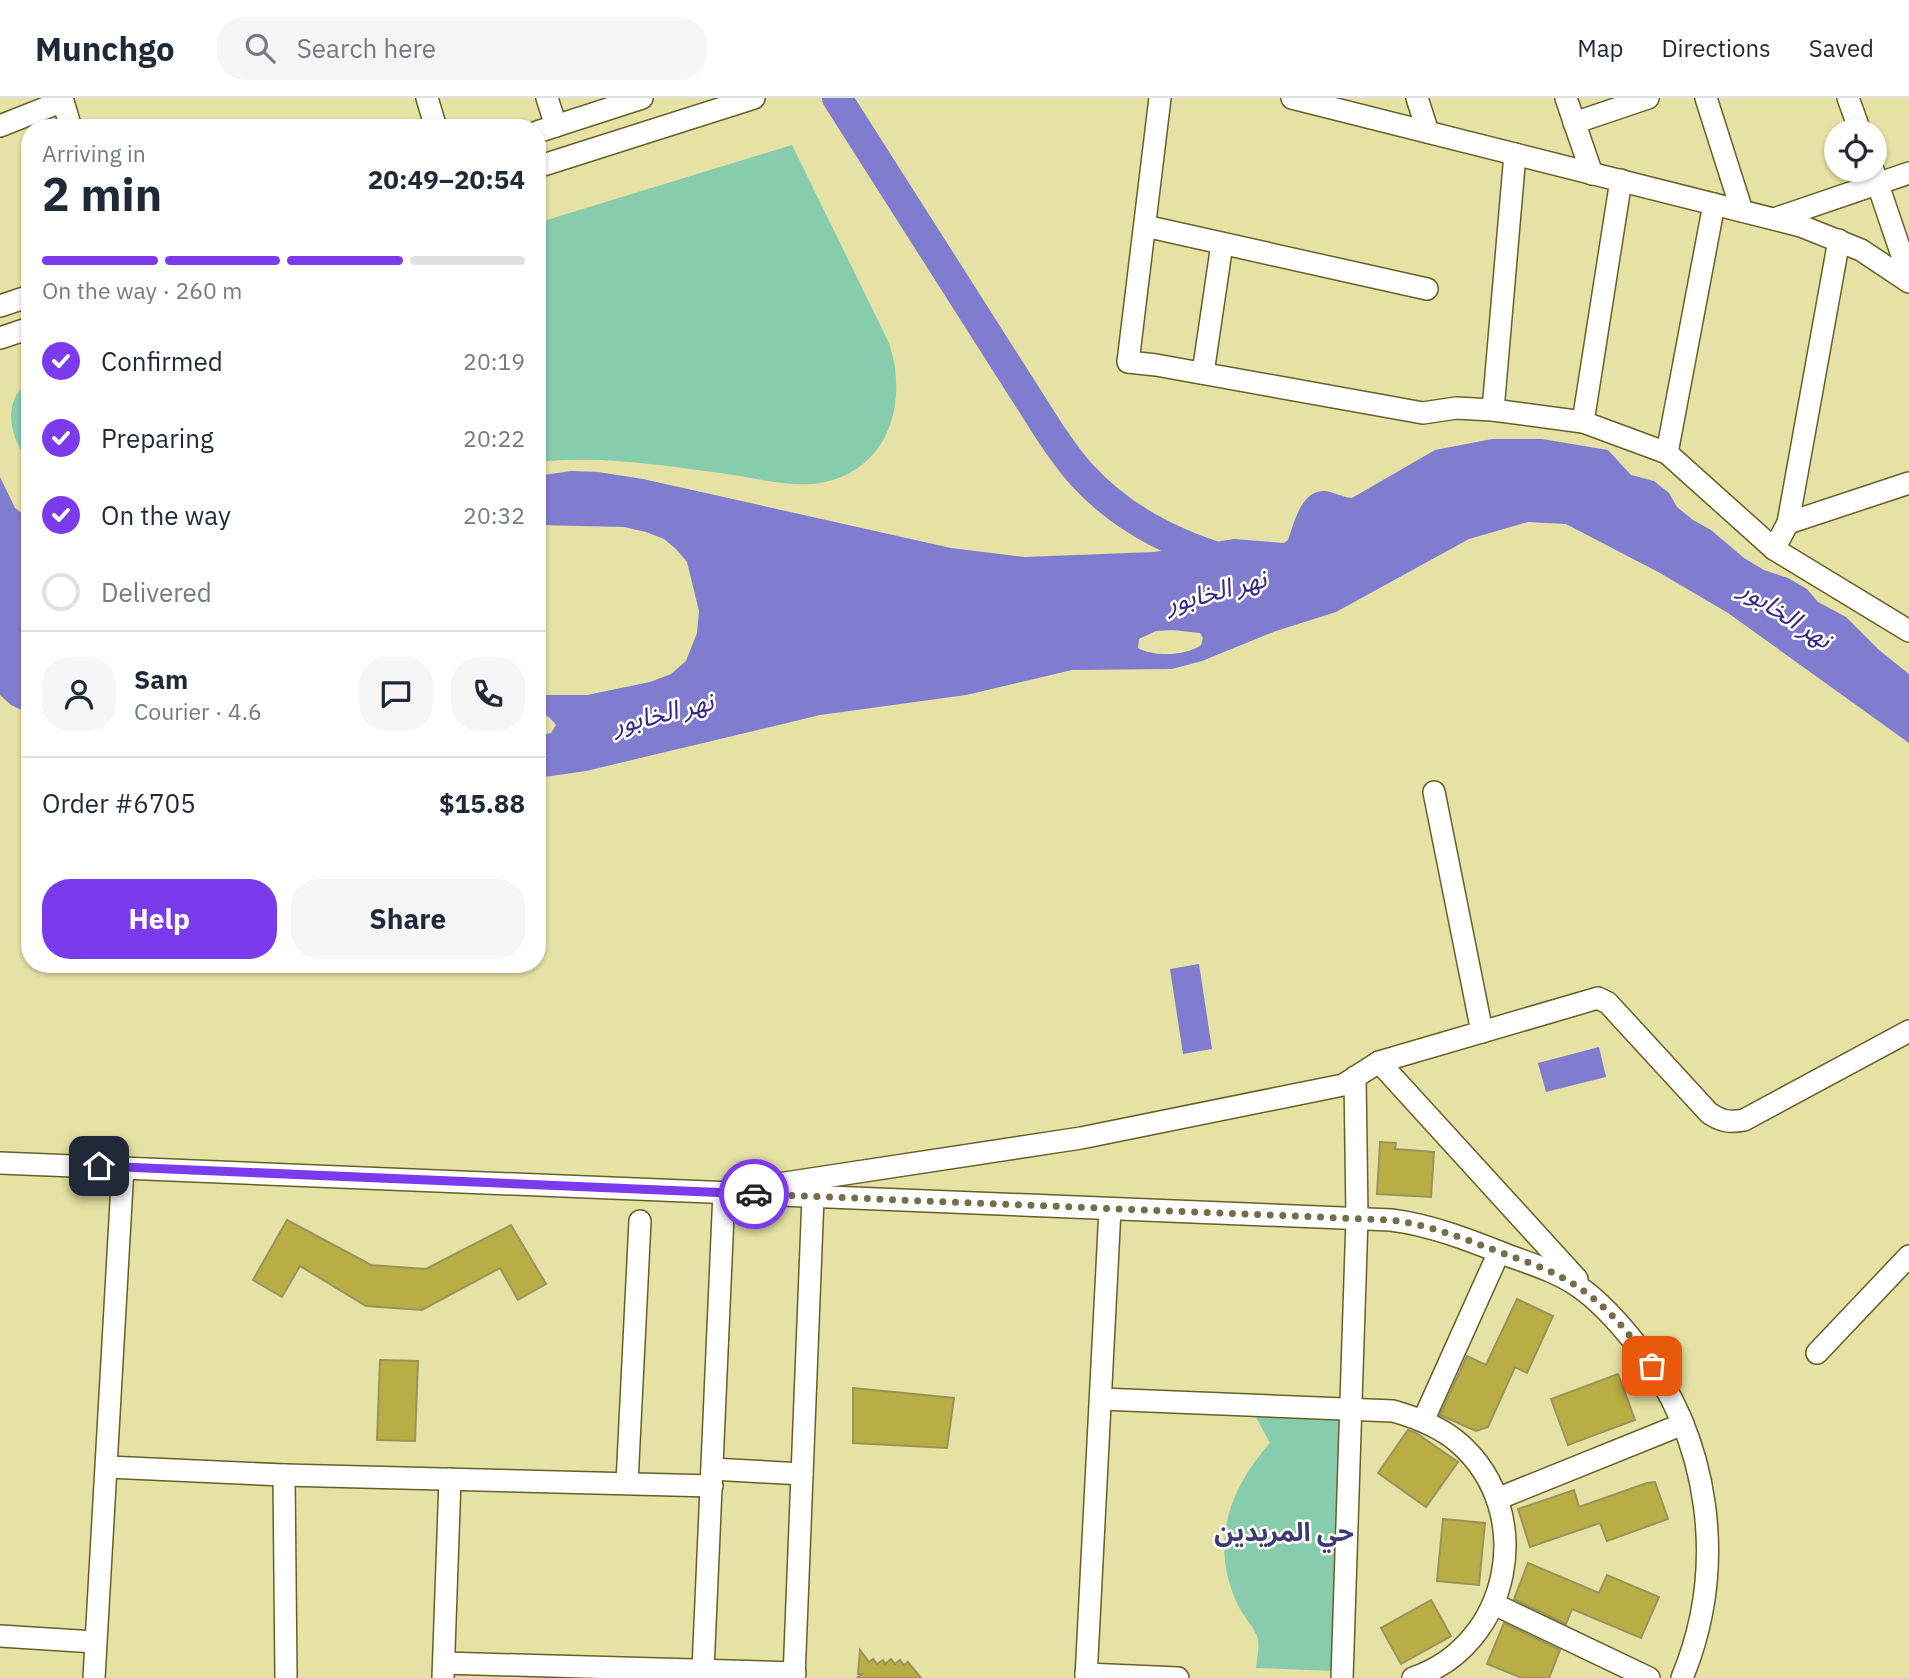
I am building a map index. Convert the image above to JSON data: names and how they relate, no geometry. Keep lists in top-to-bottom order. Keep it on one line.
{"districts":["حي المريدين"],"water":["نهر الخابور"],"page":{"header":"Munchgo","search":"Search here","nav":["Map","Directions","Saved"],"heading":["2 min","Arriving in","20:49–20:54"],"panel":["Sam","Courier · 4.6","Order #6705","$15.88"],"bar":"On the way · 260 m","list":[["Confirmed","20:19"],["Preparing","20:22"],["On the way","20:32"],"Delivered"],"buttons":["Help","Share"]}}
